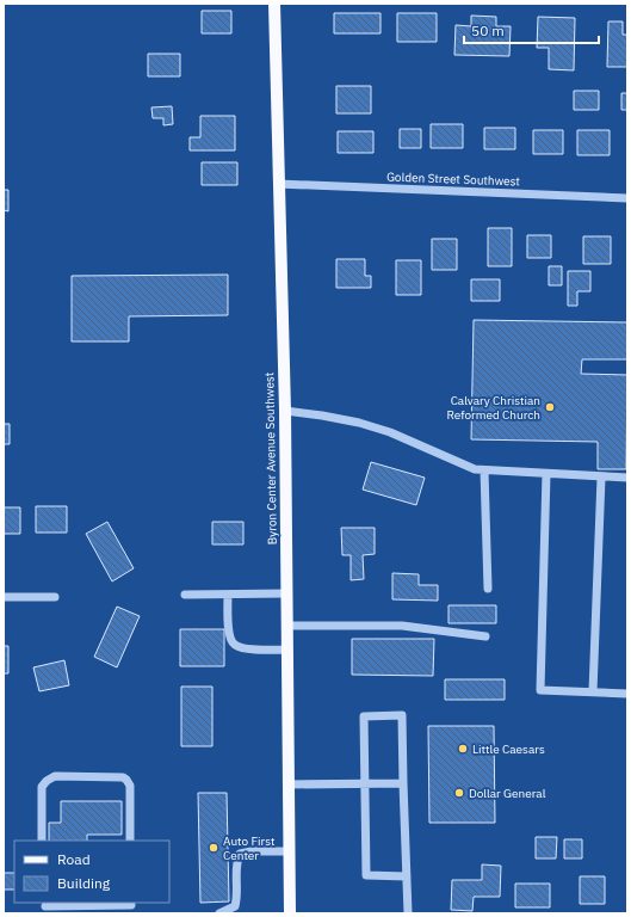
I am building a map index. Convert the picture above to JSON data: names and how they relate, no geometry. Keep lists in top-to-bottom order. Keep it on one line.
{"streets":{"main road":["Byron Center Avenue Southwest"],"street":["Golden Street Southwest"]},"crossings":[["Golden Street Southwest","Byron Center Avenue Southwest"]],"places":["Calvary Christian Reformed Church","Little Caesars","Dollar General","Auto First Center"],"legend":["Road","Building"],"scale_bar":"50 m"}
